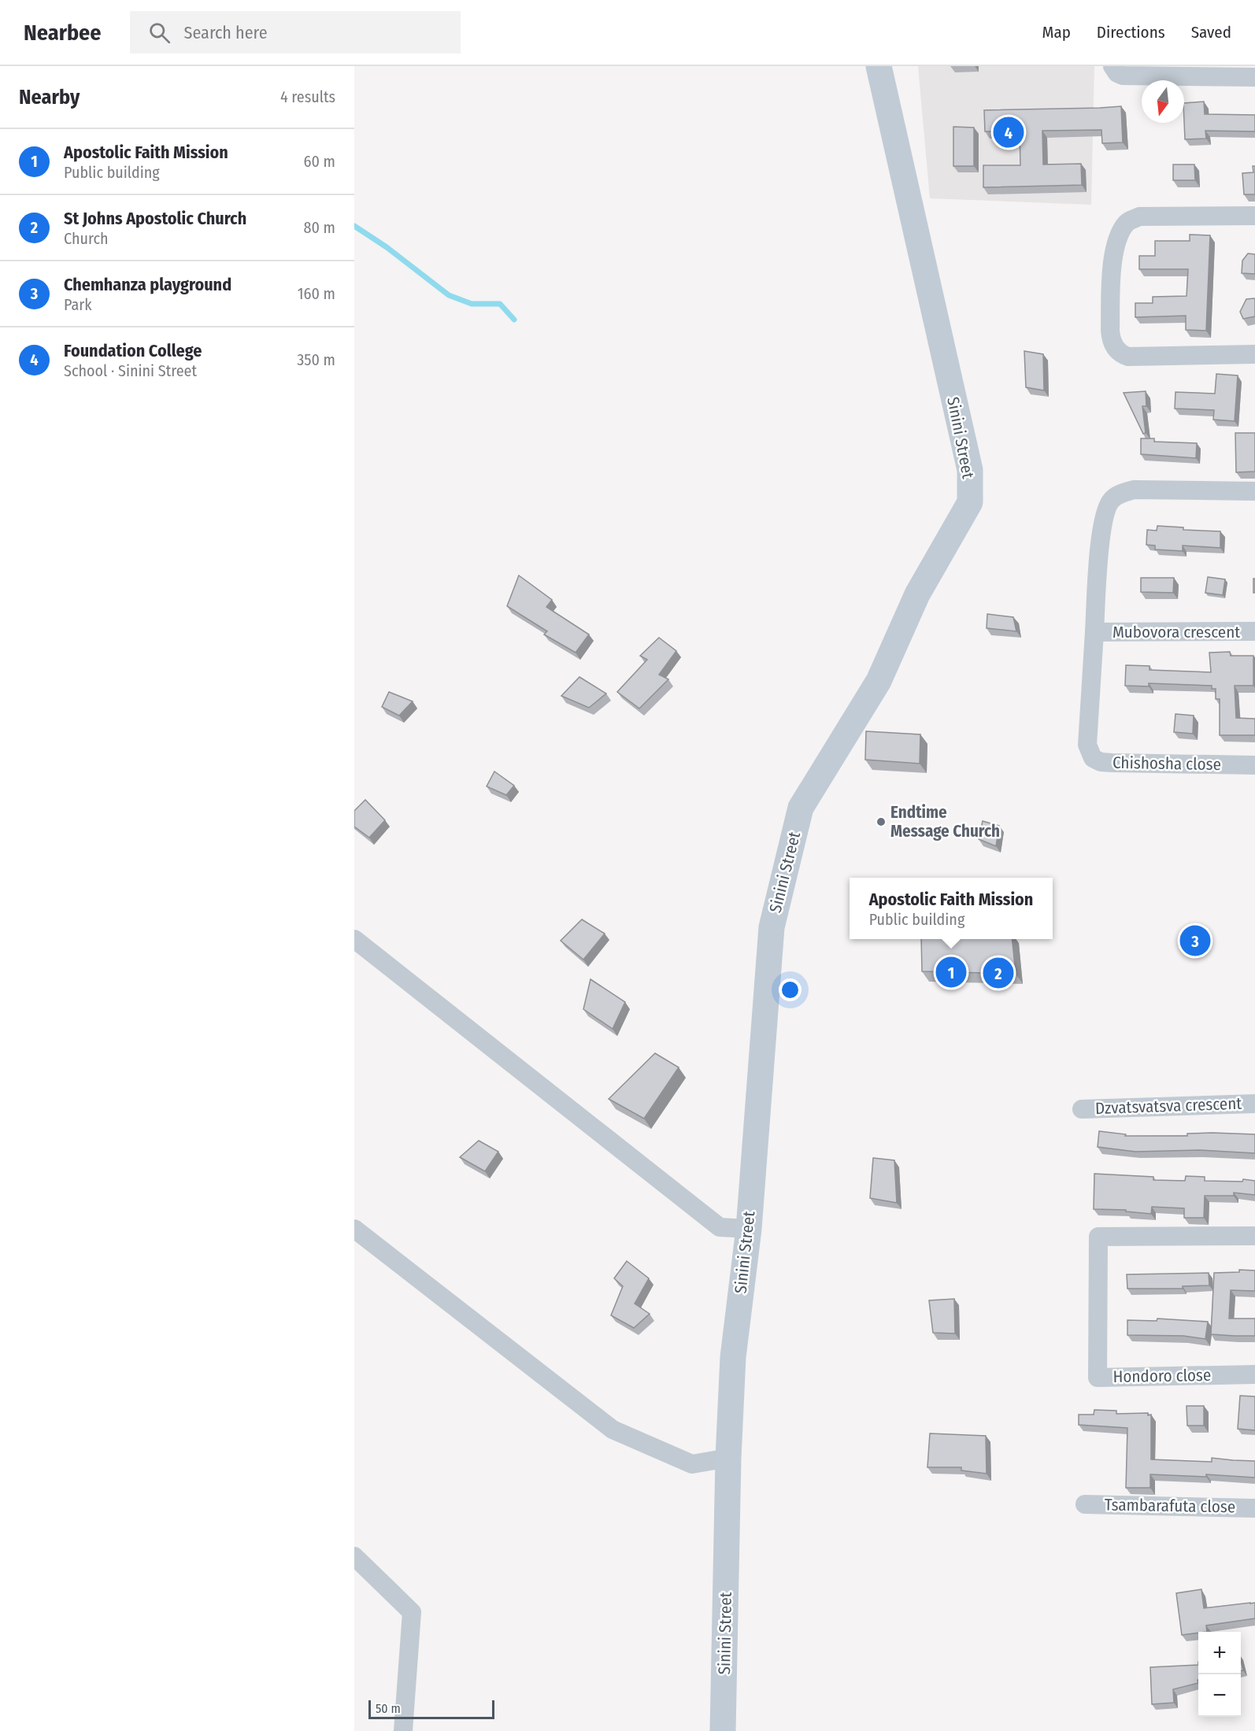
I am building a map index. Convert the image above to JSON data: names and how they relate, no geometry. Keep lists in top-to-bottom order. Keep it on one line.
{"streets":{"street":["Sinini Street","Mubovora crescent","Chishosha close","Dzvatsvatsva crescent","Hondoro close","Tsambarafuta close"]},"crossings":[["Mubovora crescent","Chishosha close"]],"places":["Endtime Message Church"],"scale_bar":"50 m","north":"bottom","page":{"header":"Nearbee","search":"Search here","nav":["Map","Directions","Saved"],"heading":["Nearby","4 results"],"pins":["4","3","1","2"],"list":[{"mark":"1","name":"Apostolic Faith Mission","note":"Public building","value":"60 m"},{"mark":"2","name":"St Johns Apostolic Church","note":"Church","value":"80 m"},{"mark":"3","name":"Chemhanza playground","note":"Park","value":"160 m"},{"mark":"4","name":"Foundation College","note":"School · Sinini Street","value":"350 m"}],"popup":["Apostolic Faith Mission","Public building"],"map_buttons":["+","−"],"scale":"50 m"}}
